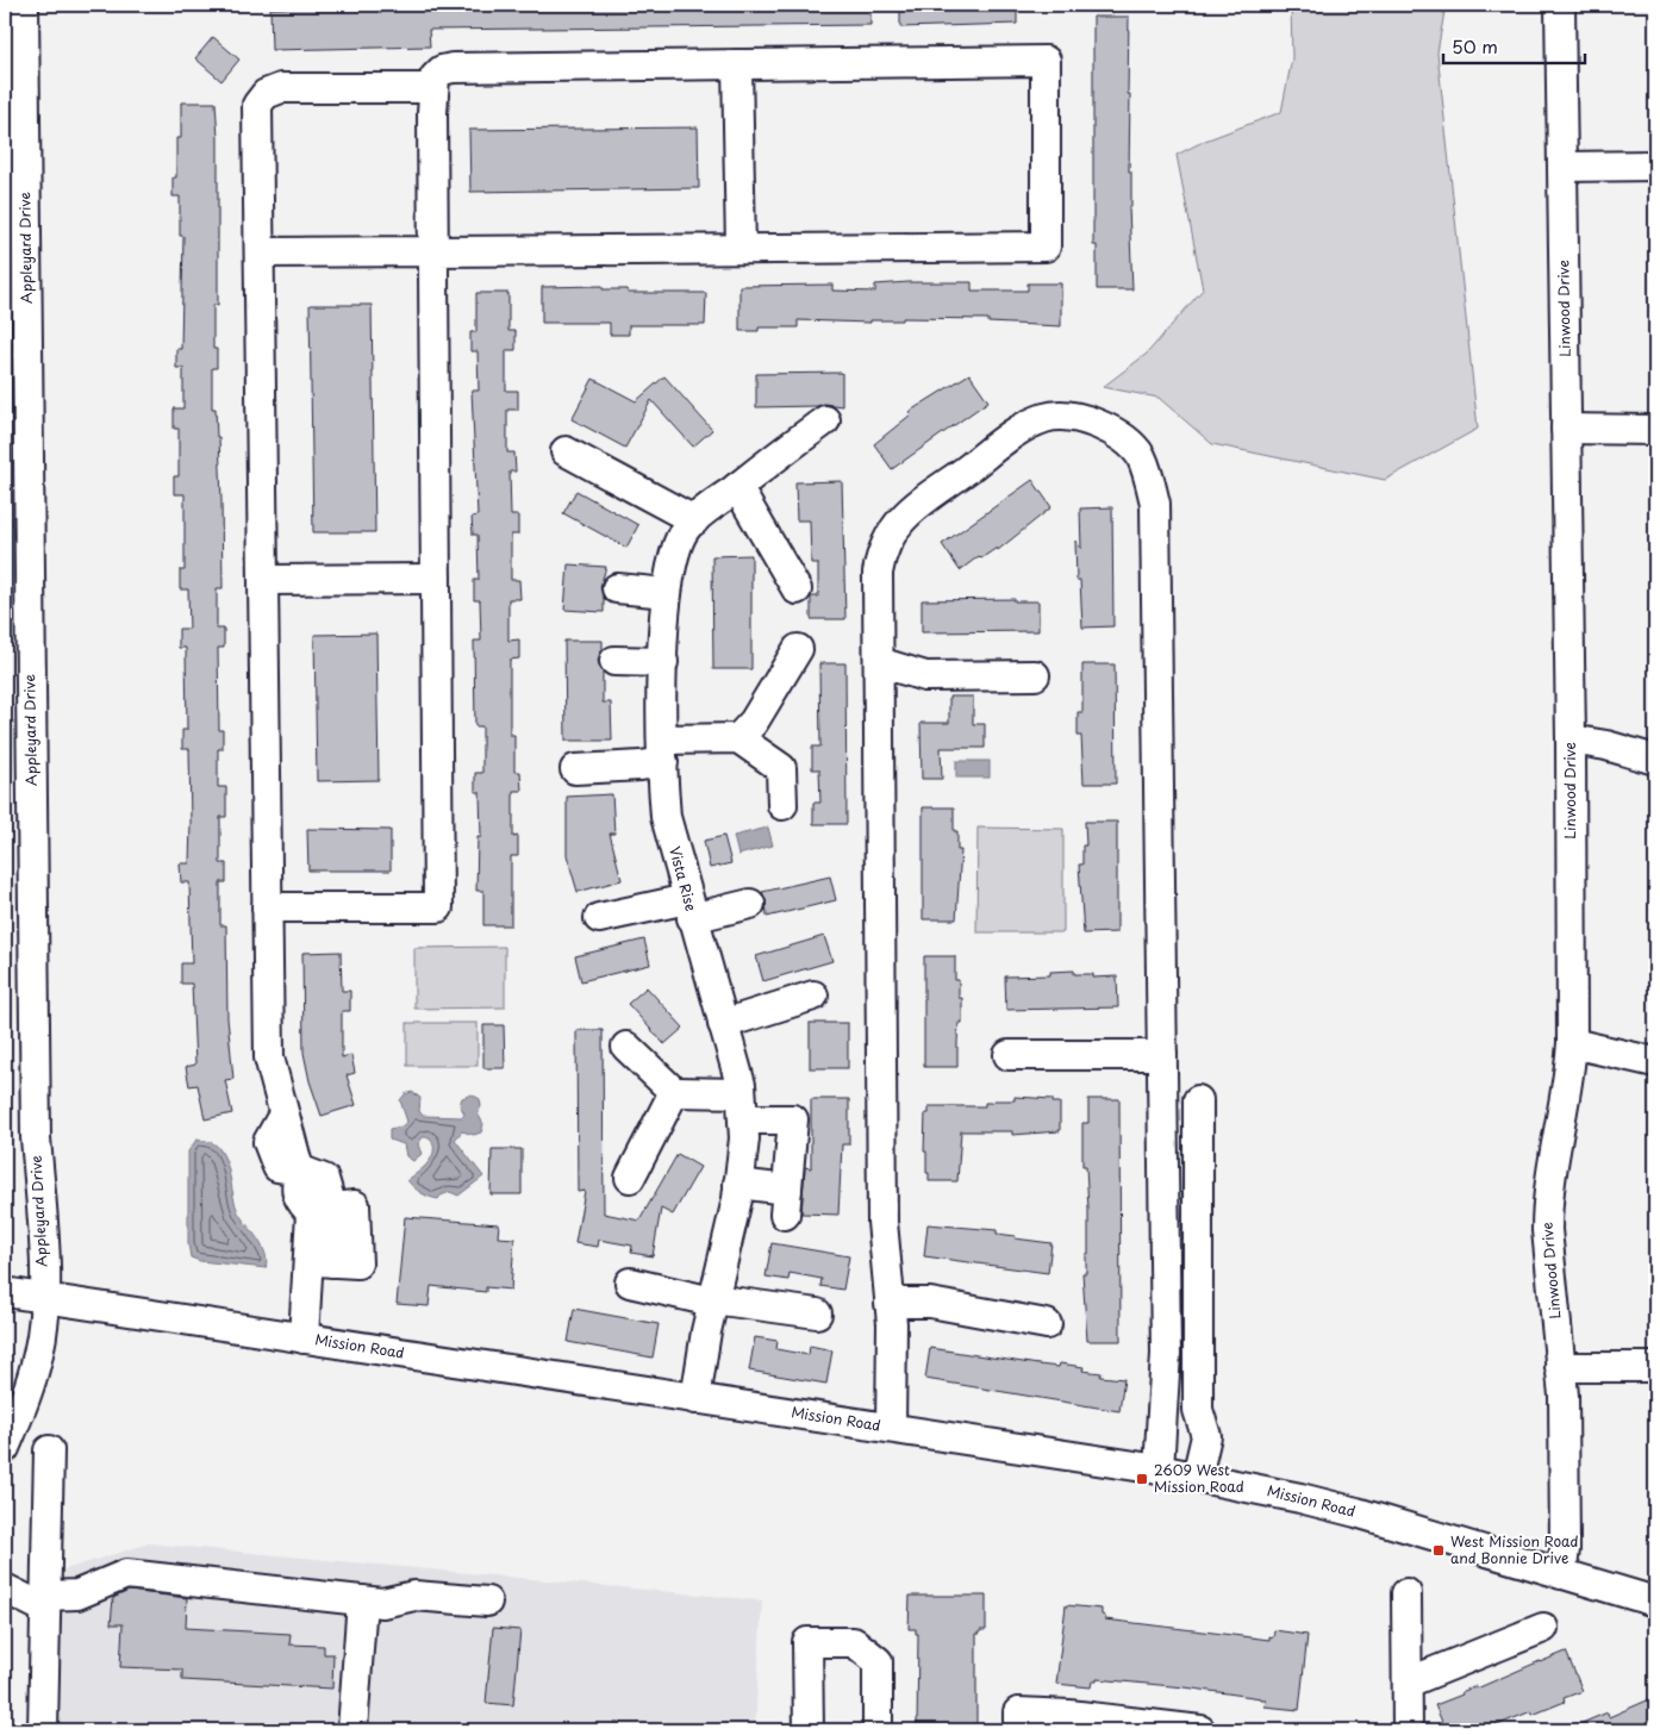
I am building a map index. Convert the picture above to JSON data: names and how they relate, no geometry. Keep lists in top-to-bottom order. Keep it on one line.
{"streets":{"street":["Appleyard Drive","Linwood Drive","Vista Rise","Mission Road"]},"crossings":[["Appleyard Drive","Mission Road"],["Linwood Drive","Mission Road"],["Vista Rise","Mission Road"]],"places":{"transit":["2609 West Mission Road","West Mission Road and Bonnie Drive"]},"scale_bar":"50 m"}
